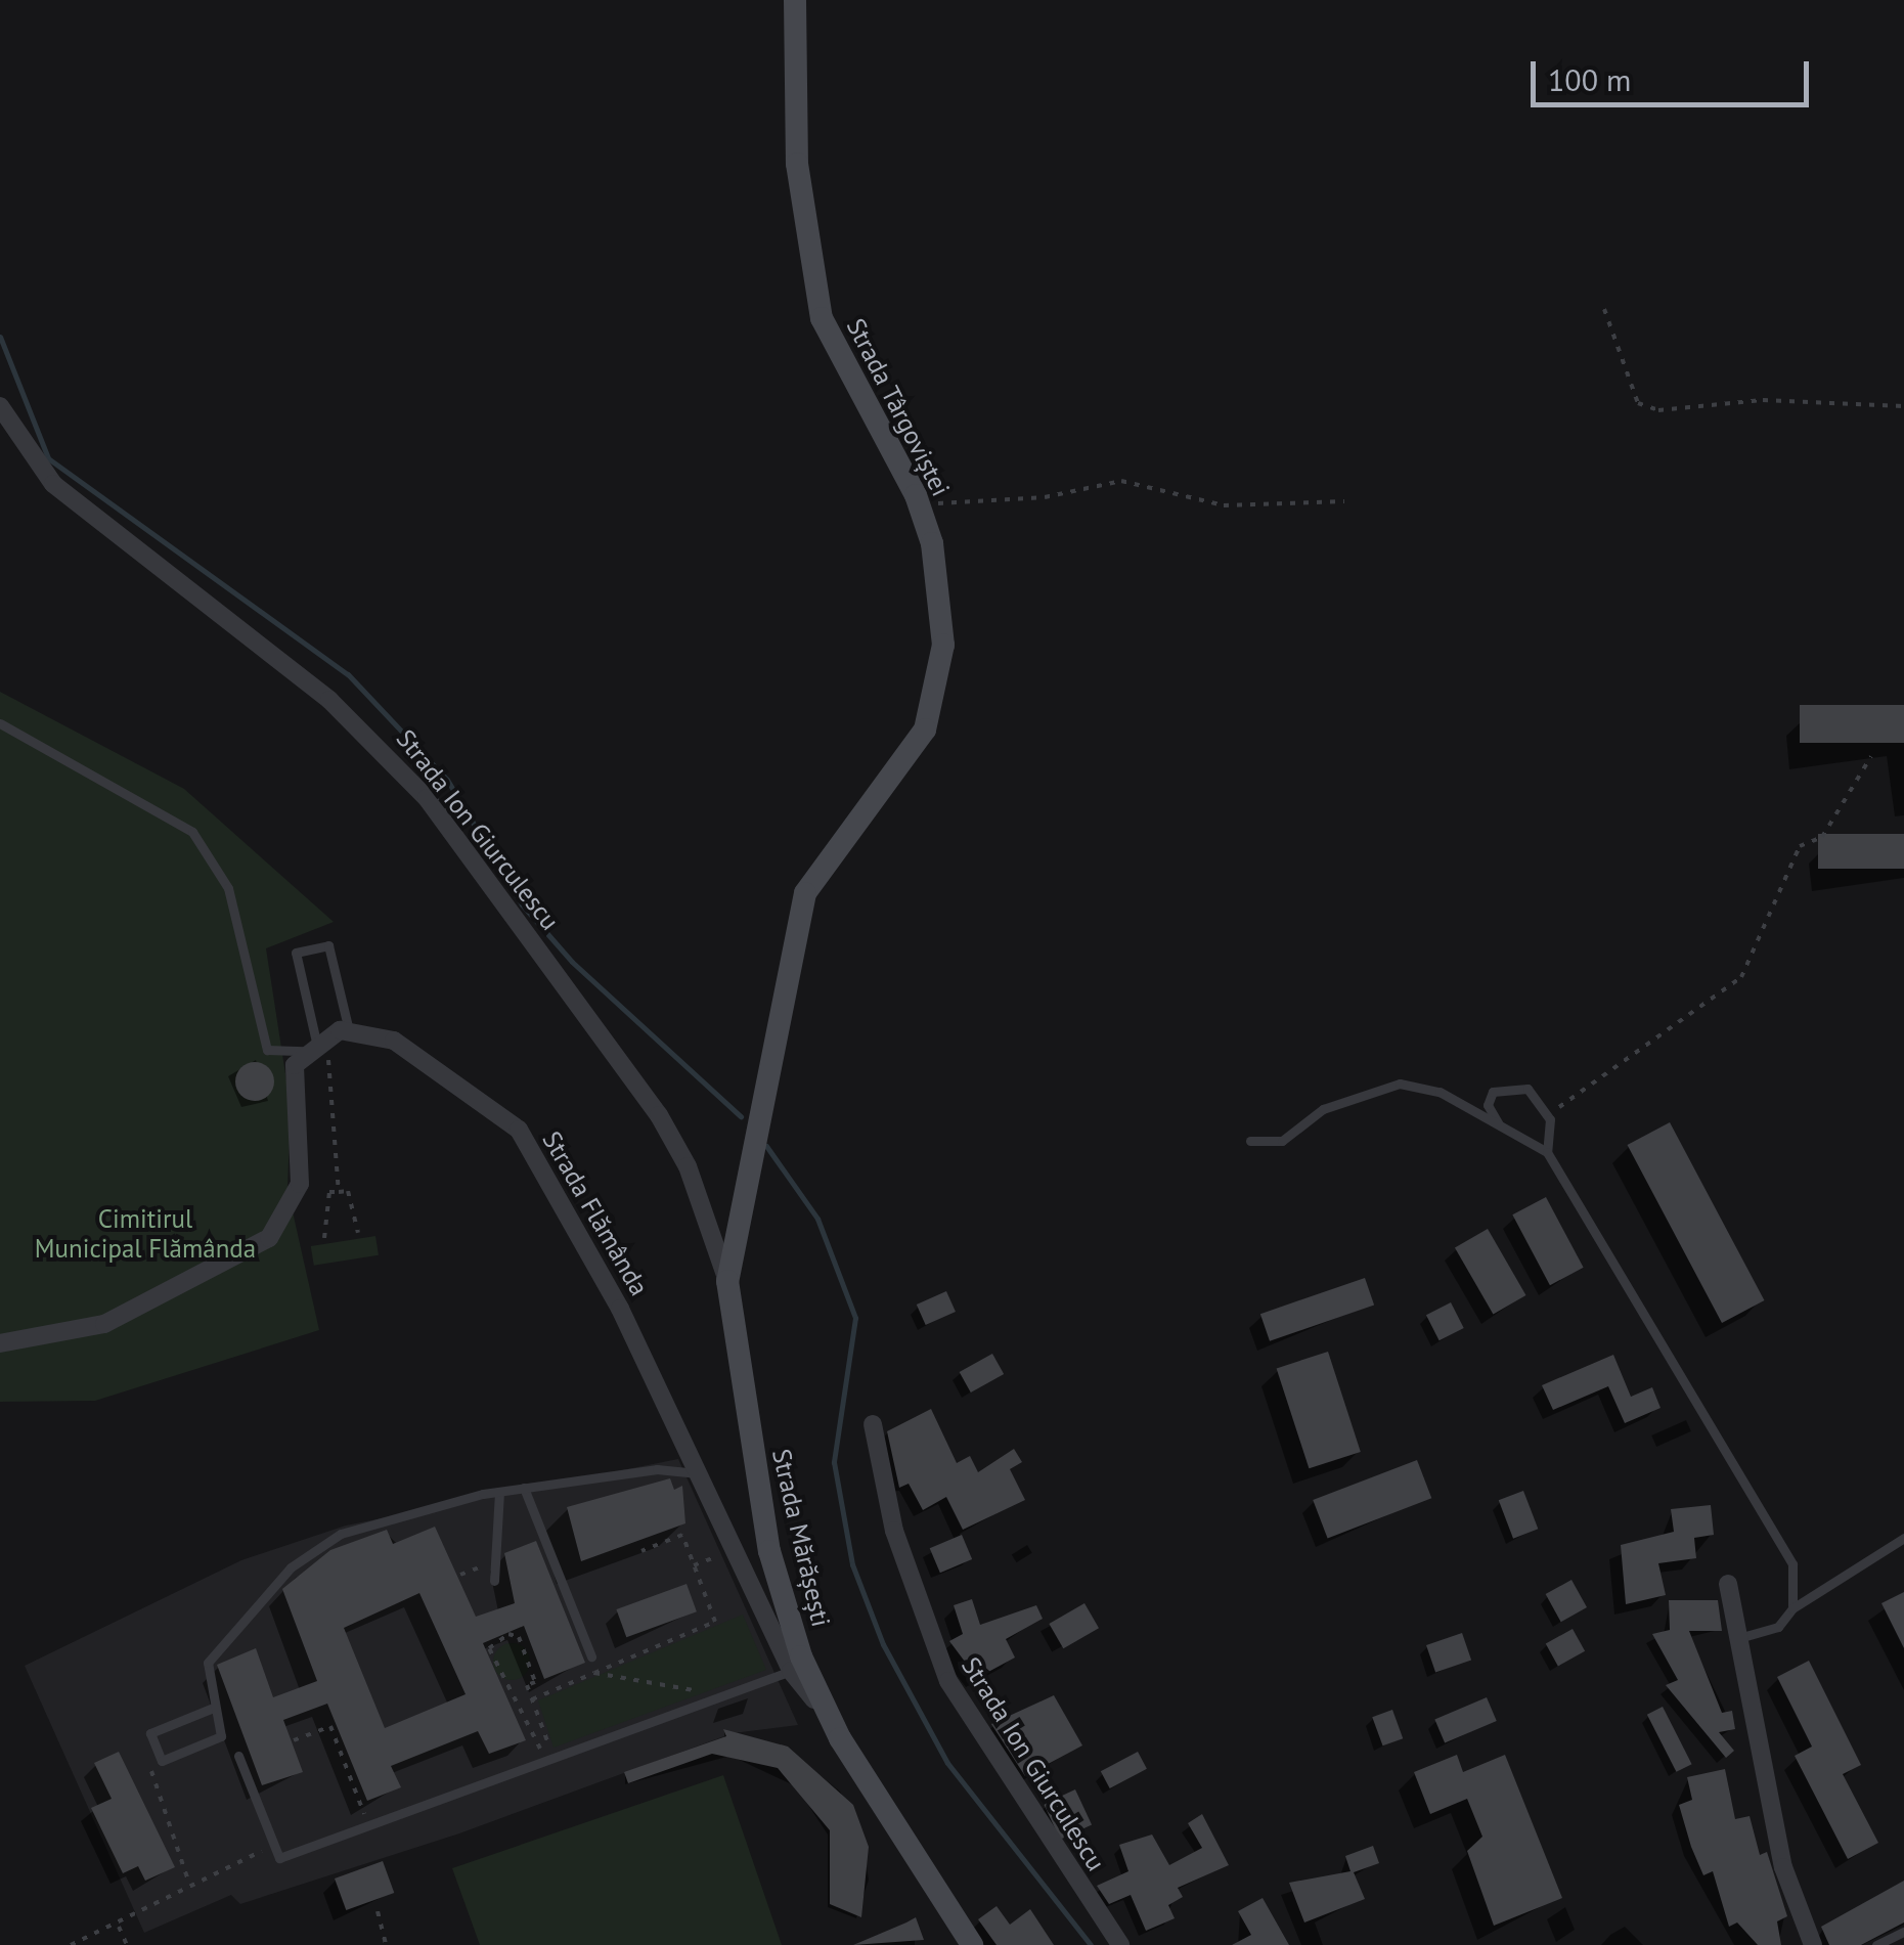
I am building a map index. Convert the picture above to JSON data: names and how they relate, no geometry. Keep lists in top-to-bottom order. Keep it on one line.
{"streets":{"main road":["Strada Târgoviștei","Strada Mărășești"],"street":["Strada Ion Giurculescu","Strada Flămânda"]},"crossings":[["Strada Târgoviștei","Strada Ion Giurculescu"],["Strada Târgoviștei","Strada Mărășești"],["Strada Ion Giurculescu","Strada Mărășești"],["Strada Flămânda","Strada Mărășești"]],"parks":["Cimitirul Municipal Flămânda"],"scale_bar":"100 m"}
